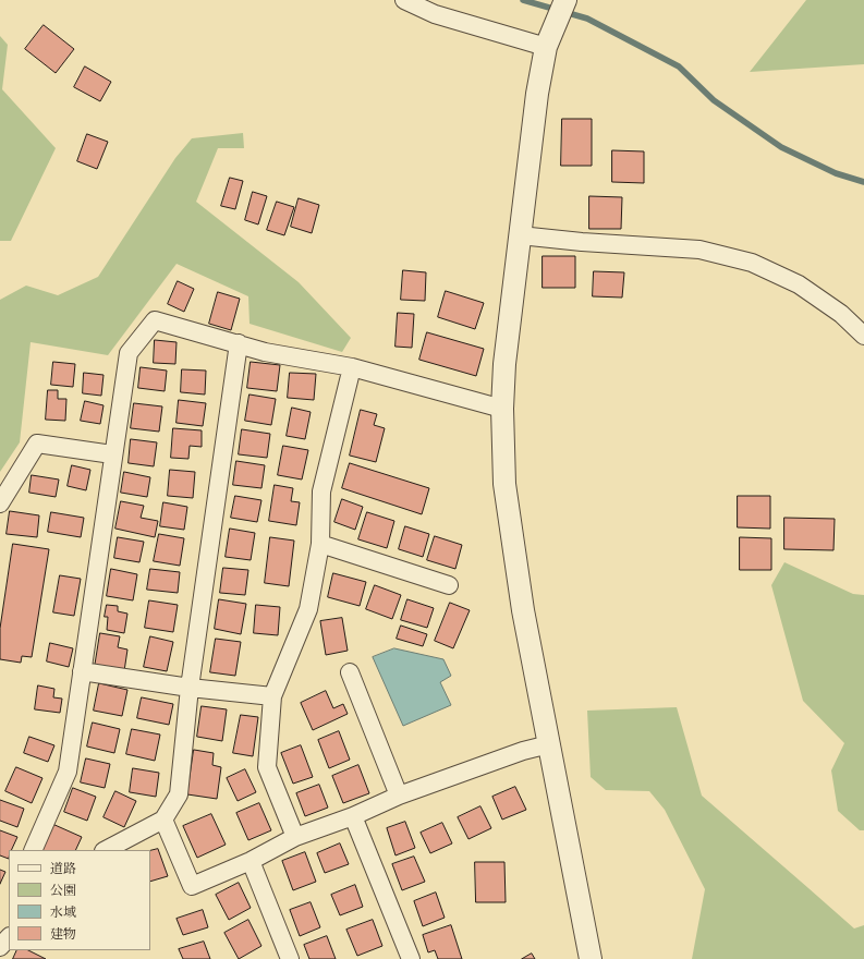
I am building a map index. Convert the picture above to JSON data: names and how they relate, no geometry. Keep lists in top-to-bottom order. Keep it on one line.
{"legend":["道路","公園","水域","建物"]}
